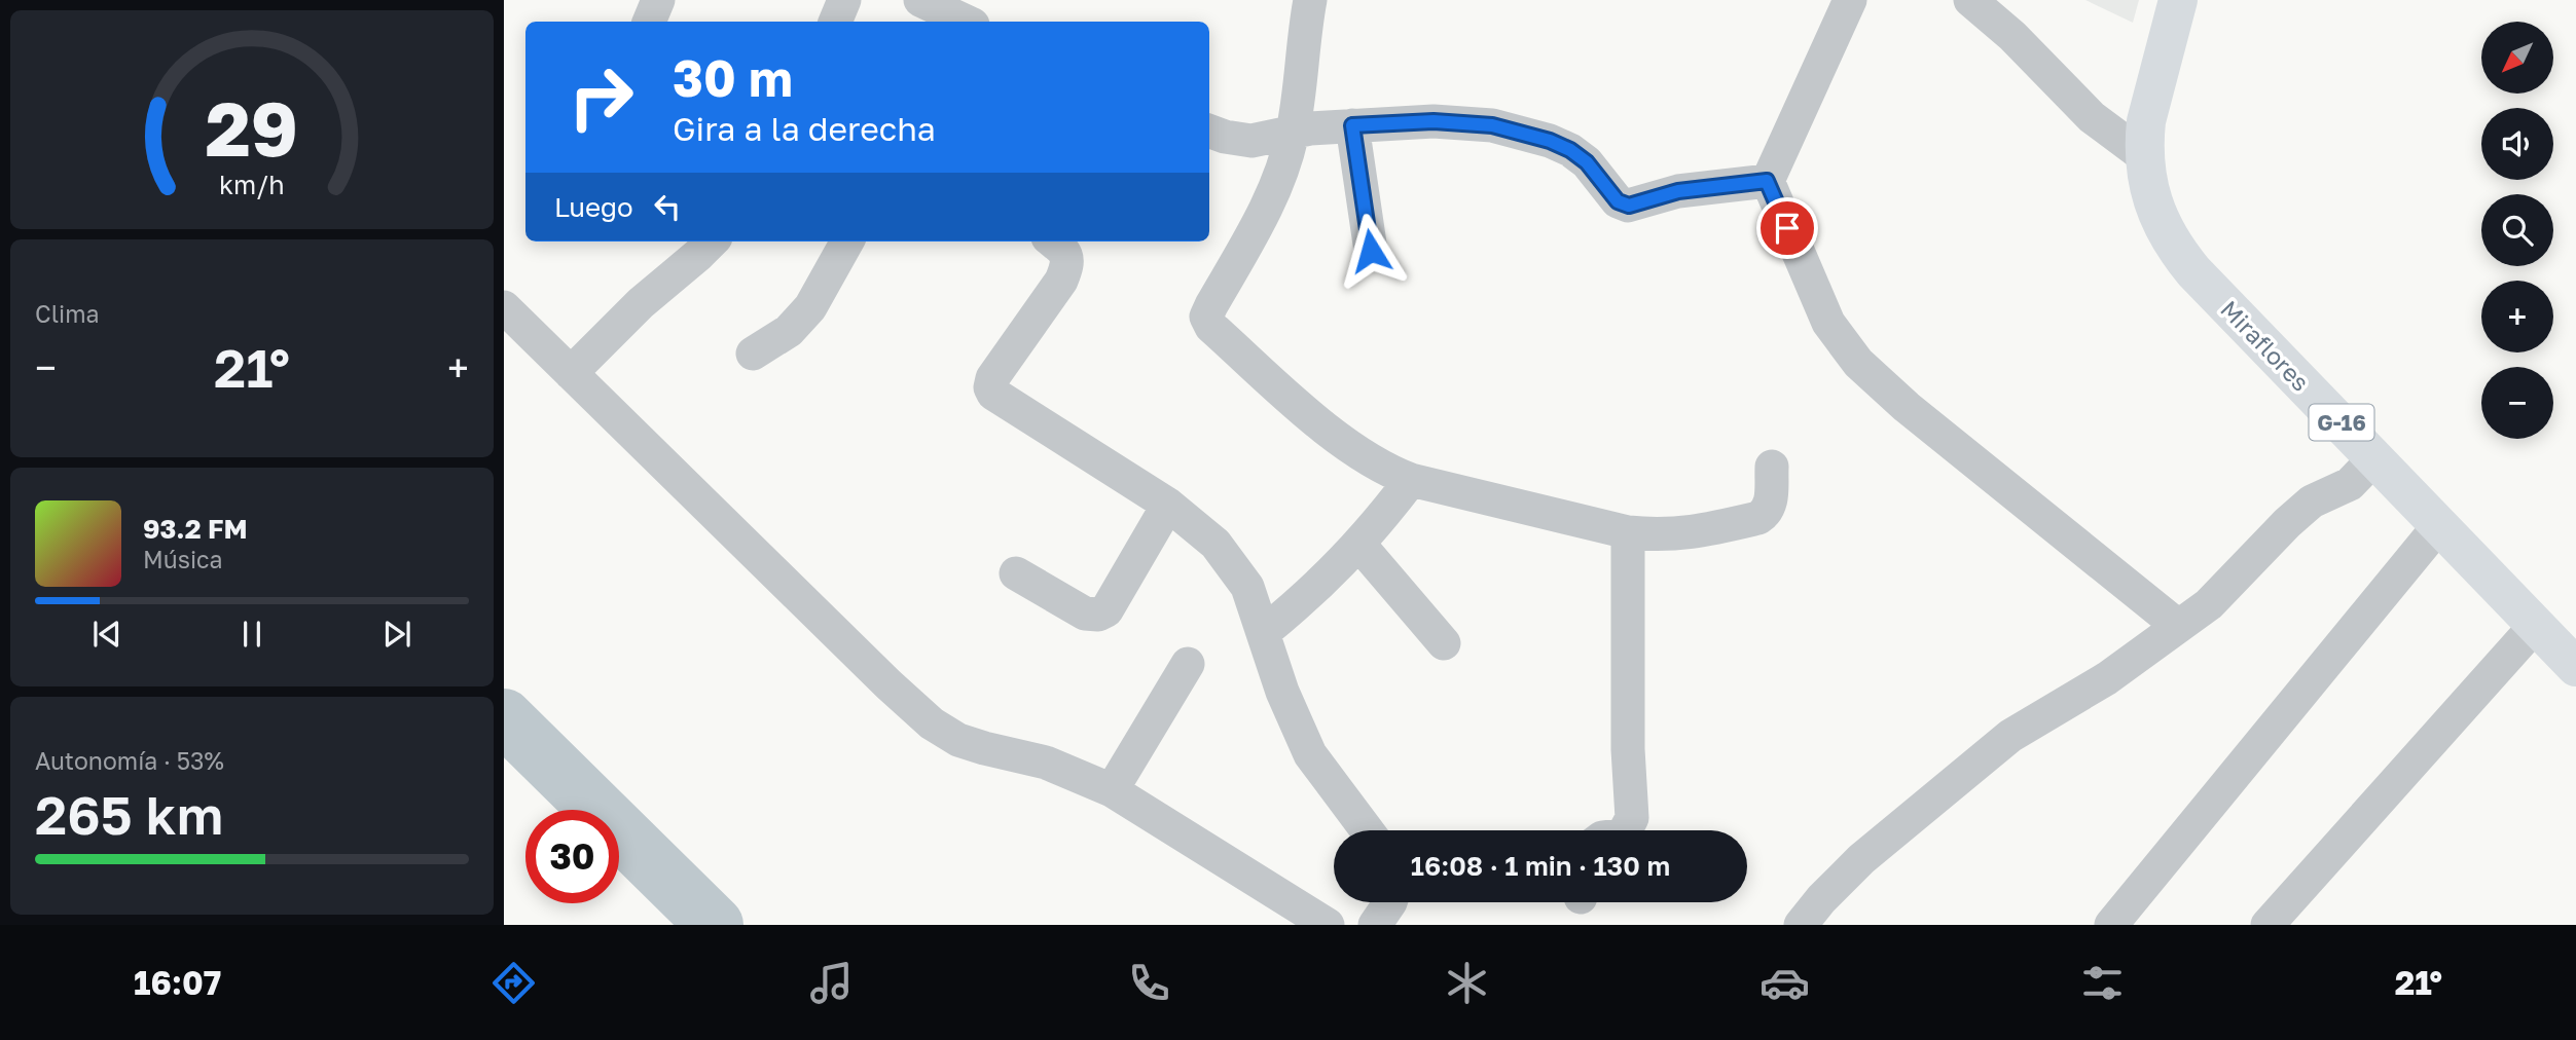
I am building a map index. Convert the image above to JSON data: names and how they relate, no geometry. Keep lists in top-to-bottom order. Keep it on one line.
{"streets":{"main road":["Miraflores","G-16"]},"crossings":[["Miraflores","G-16"]],"north":"bottom left","page":{"map_buttons":["+","−"],"turn":["30 m","Gira a la derecha"],"then":"Luego","tile":["Clima",["Autonomía · 53%","265 km"]],"heat":["−","21°","+"],"song":["93.2 FM","Música"],"limit":"30","trip":"16:08 · 1 min · 130 m","tabs":["16:07","21°"],"gauge":["29","km/h"]}}
